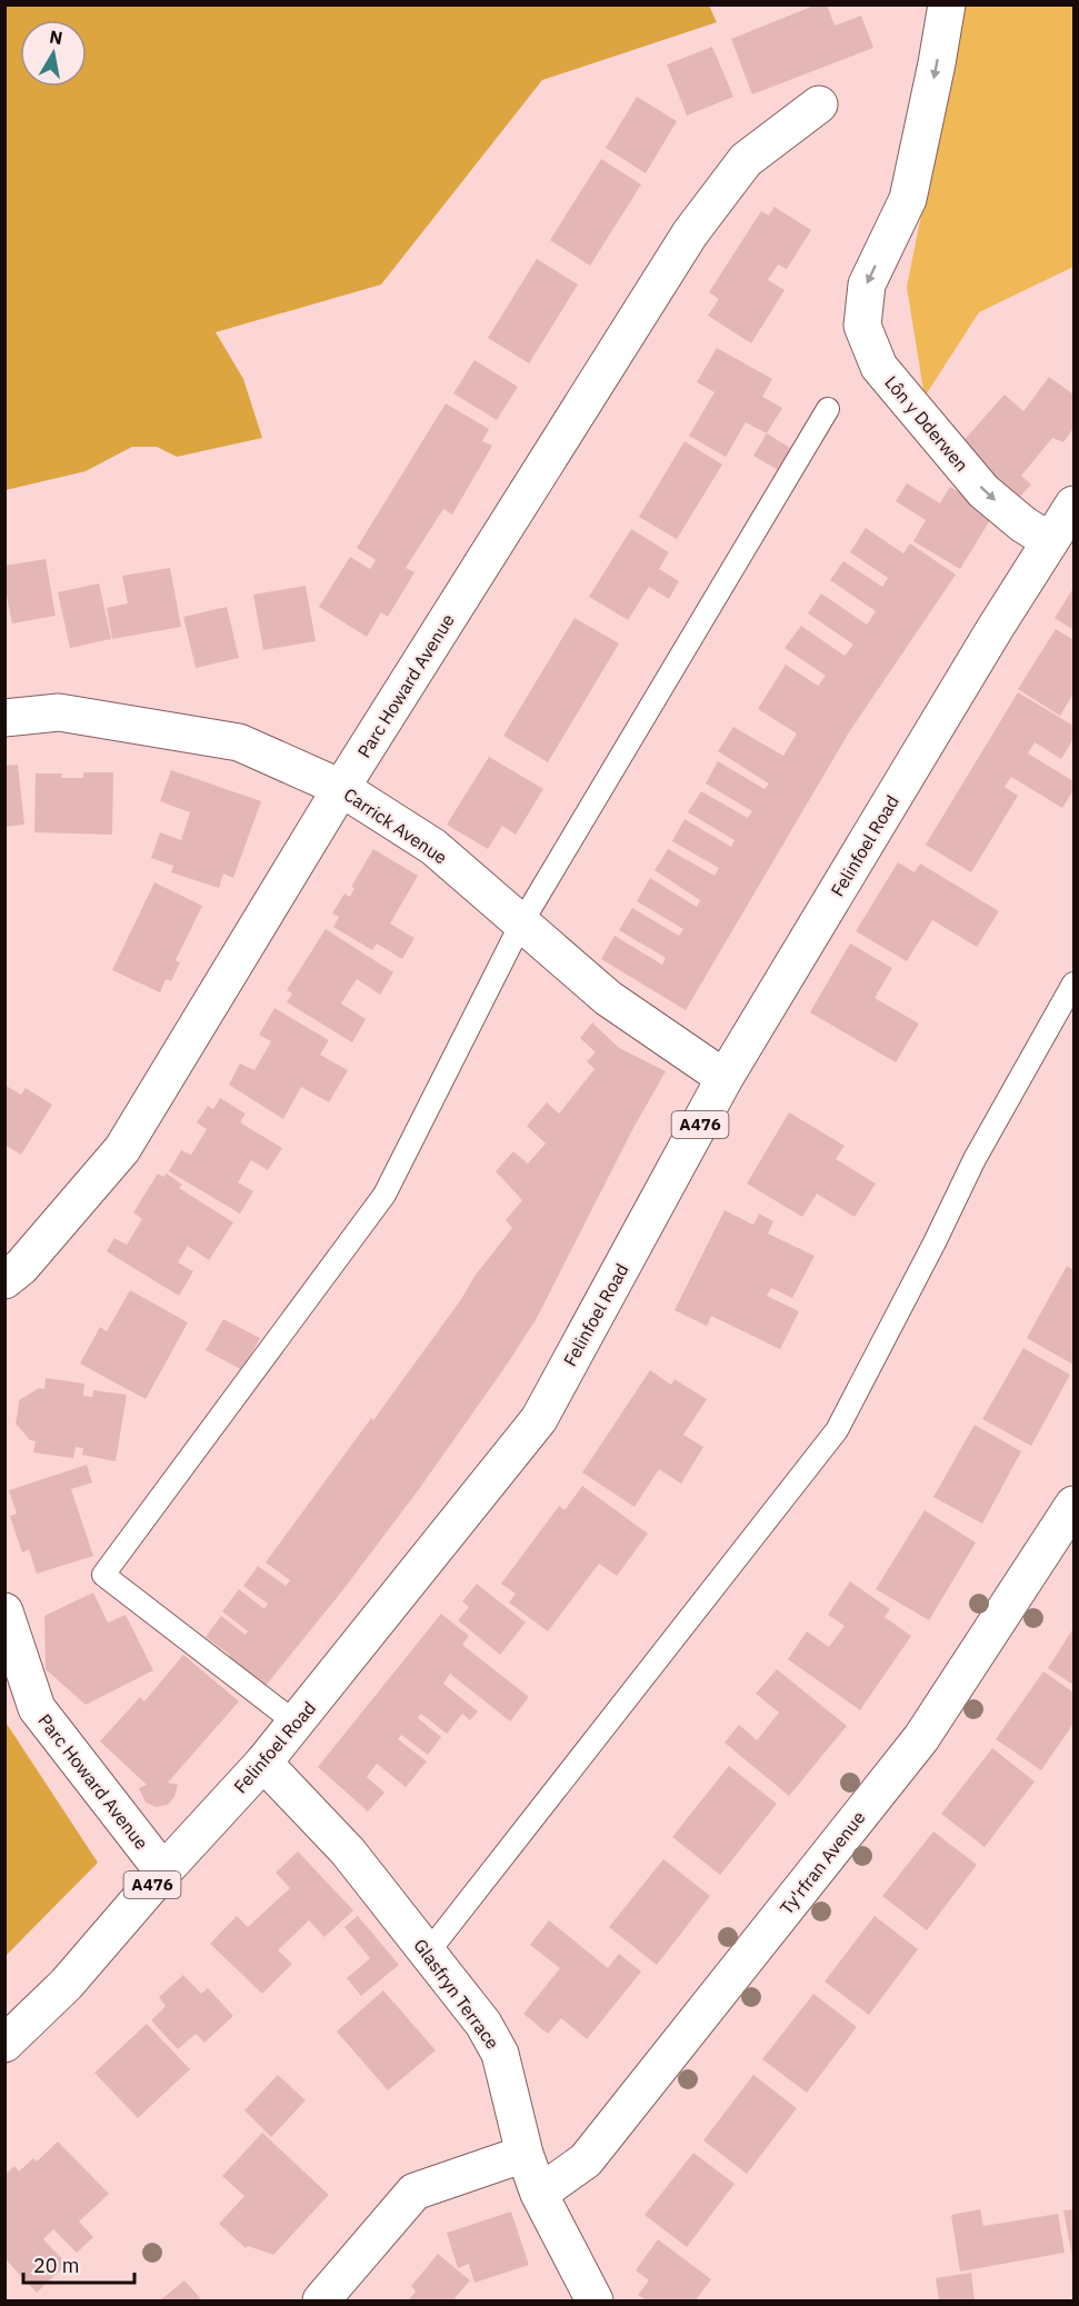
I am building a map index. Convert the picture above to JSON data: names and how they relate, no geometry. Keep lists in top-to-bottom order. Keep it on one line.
{"streets":{"street":["Lôn y Dderwen","Parc Howard Avenue","Carrick Avenue","Felinfoel Road","A476","Ty'rfran Avenue","Glasfryn Terrace"]},"crossings":[["Lôn y Dderwen","Felinfoel Road"],["Parc Howard Avenue","Carrick Avenue"],["Parc Howard Avenue","Felinfoel Road"],["Carrick Avenue","Felinfoel Road"],["Felinfoel Road","Glasfryn Terrace"],["Ty'rfran Avenue","Glasfryn Terrace"]],"one_way":["Lôn y Dderwen"],"scale_bar":"20 m","north":"top"}
